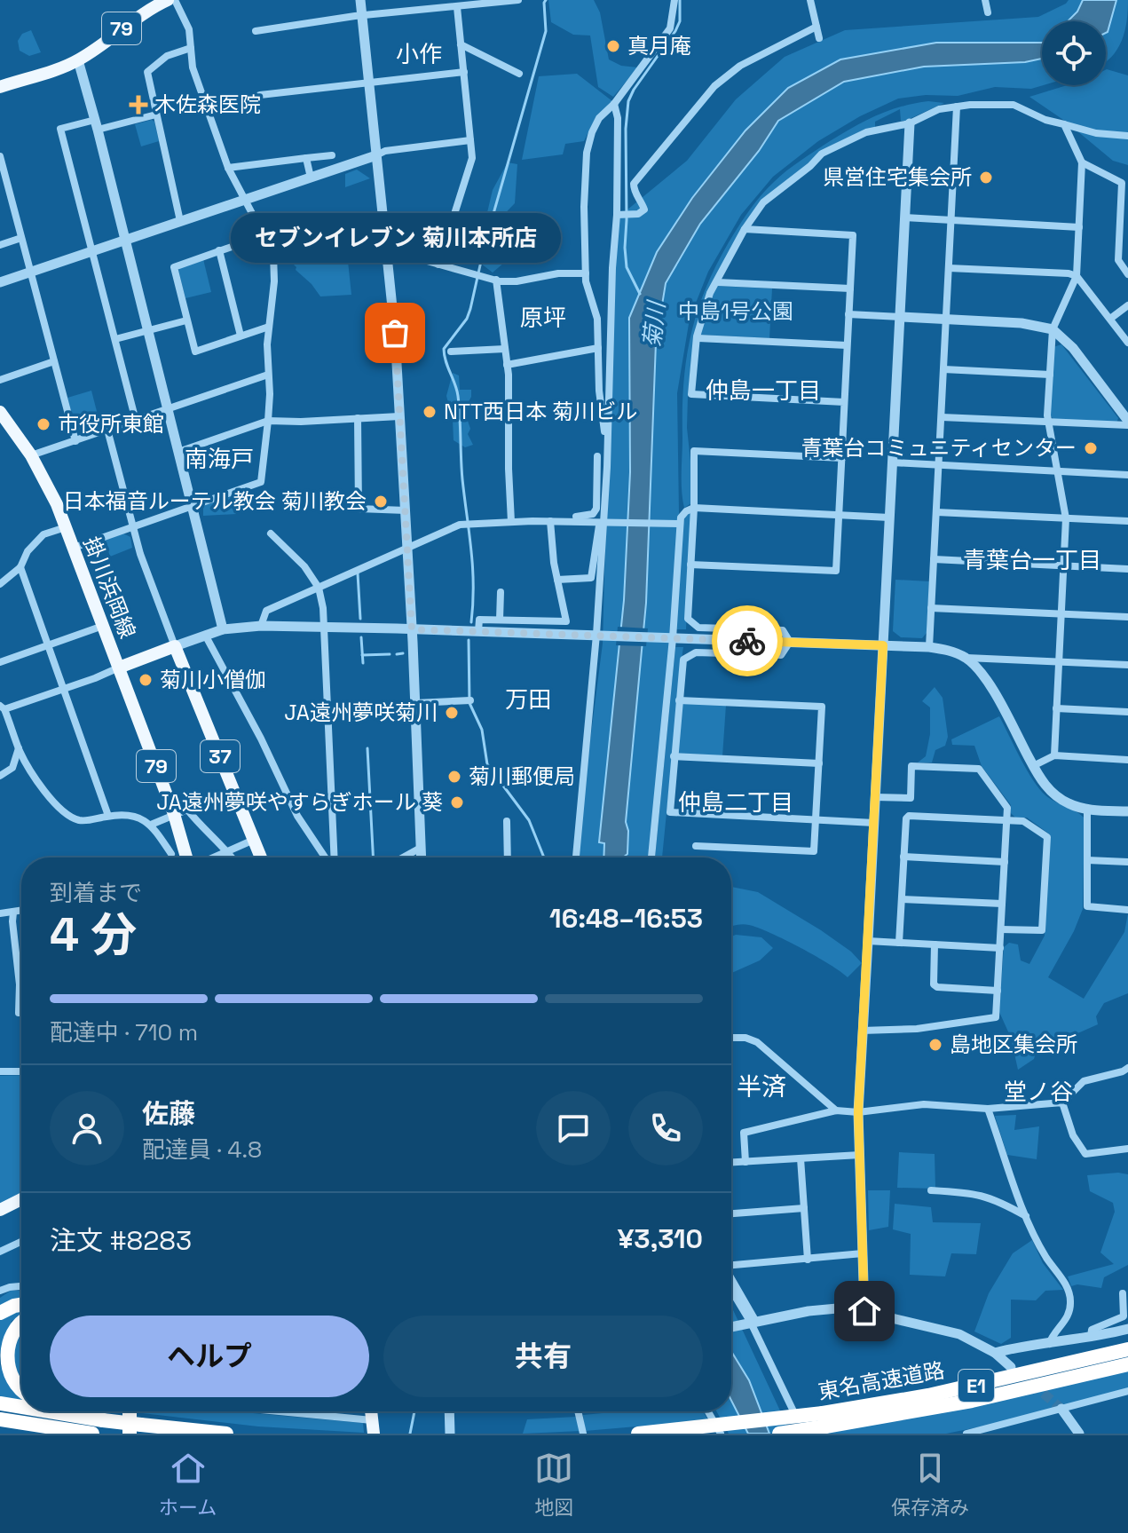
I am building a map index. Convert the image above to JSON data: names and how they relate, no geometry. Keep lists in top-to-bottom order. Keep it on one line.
{"streets":{"highway":["東名高速道路","E1"],"main road":["79","掛川浜岡線","37"]},"crossings":[["79","掛川浜岡線"],["掛川浜岡線","37"]],"districts":["小作","原坪","仲島一丁目","南海戸","青葉台一丁目","万田","仲島二丁目","半済","堂ノ谷"],"water":["菊川"],"parks":["中島1号公園"],"places":{"other":["真月庵","県営住宅集会所","セブンイレブン 菊川本所店","NTT西日本 菊川ビル","市役所東館","青葉台コミュニティセンター","日本福音ルーテル教会 菊川教会","菊川小僧伽","JA遠州夢咲菊川","菊川郵便局","JA遠州夢咲やすらぎホール 葵","島地区集会所"],"health":["木佐森医院"]},"page":{"bubble":"セブンイレブン 菊川本所店","heading":["4 分","到着まで","16:48–16:53"],"panel":["佐藤","配達員 · 4.8","注文 #8283","¥3,310"],"bar":"配達中 · 710 m","buttons":["ヘルプ","共有"],"tabs":["ホーム","地図","保存済み"]}}
